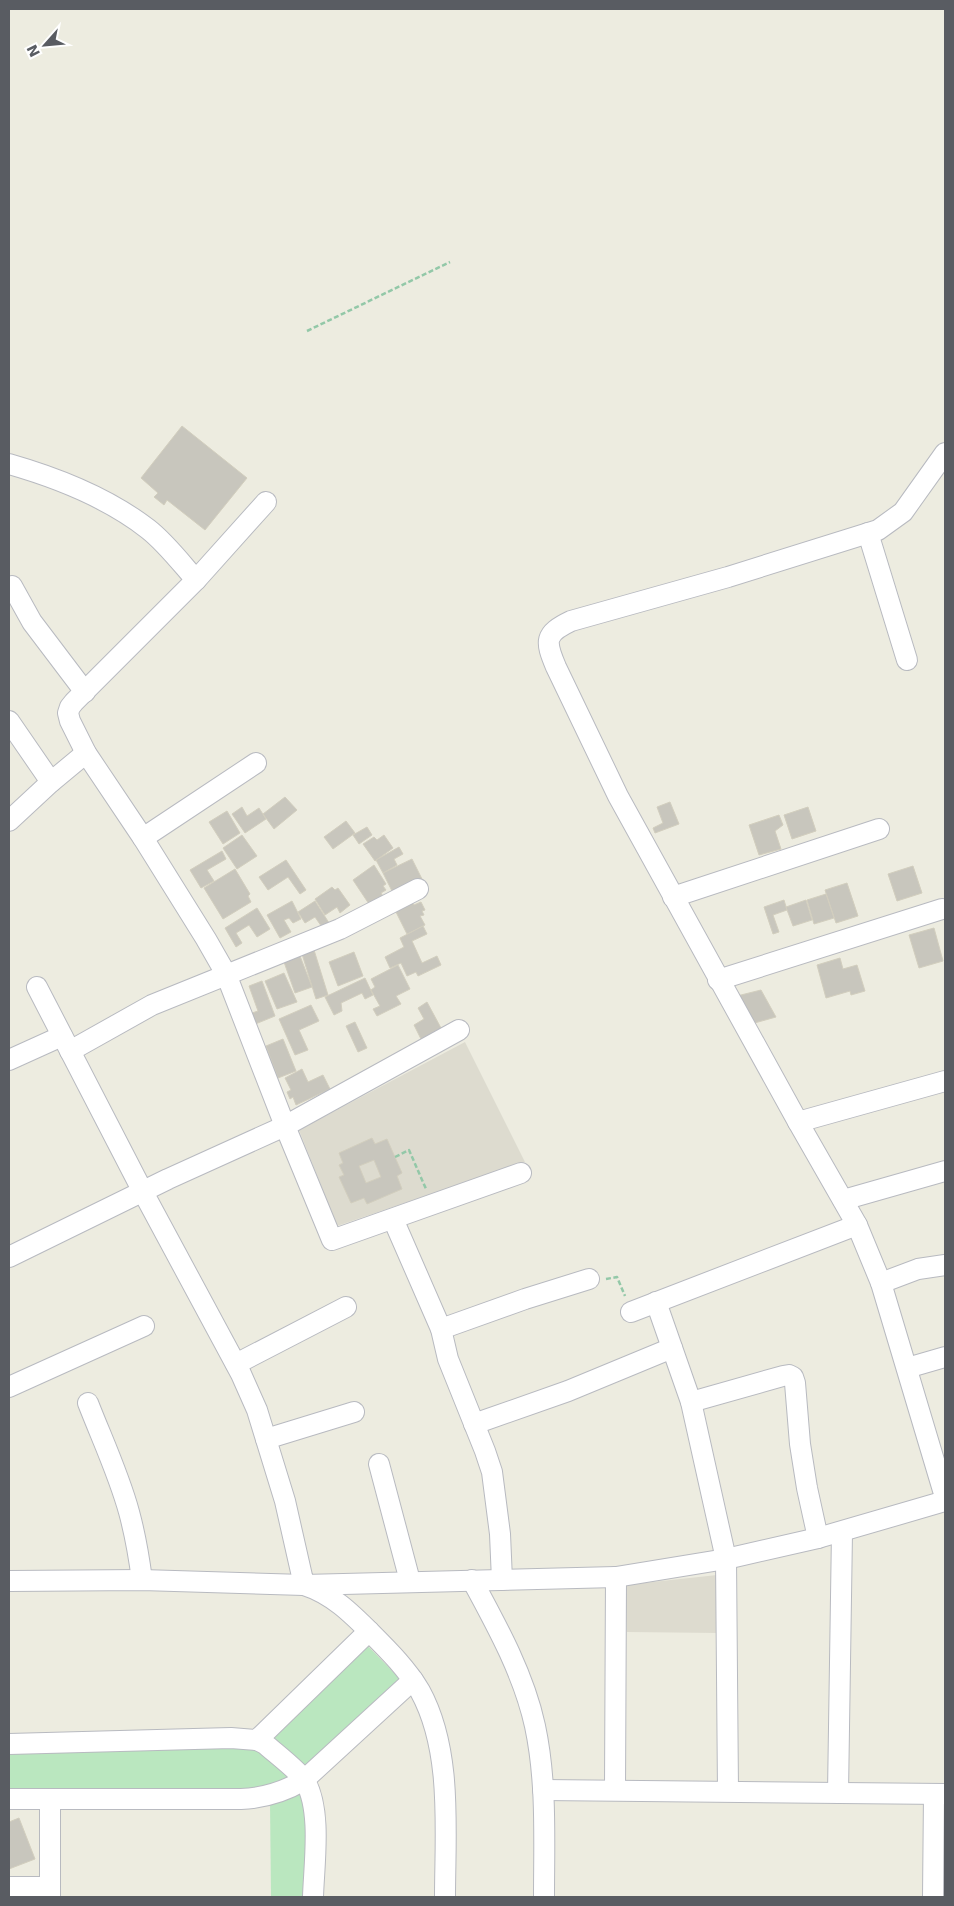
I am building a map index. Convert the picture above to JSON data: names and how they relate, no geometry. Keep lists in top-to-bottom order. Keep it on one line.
{"north":"bottom left"}
